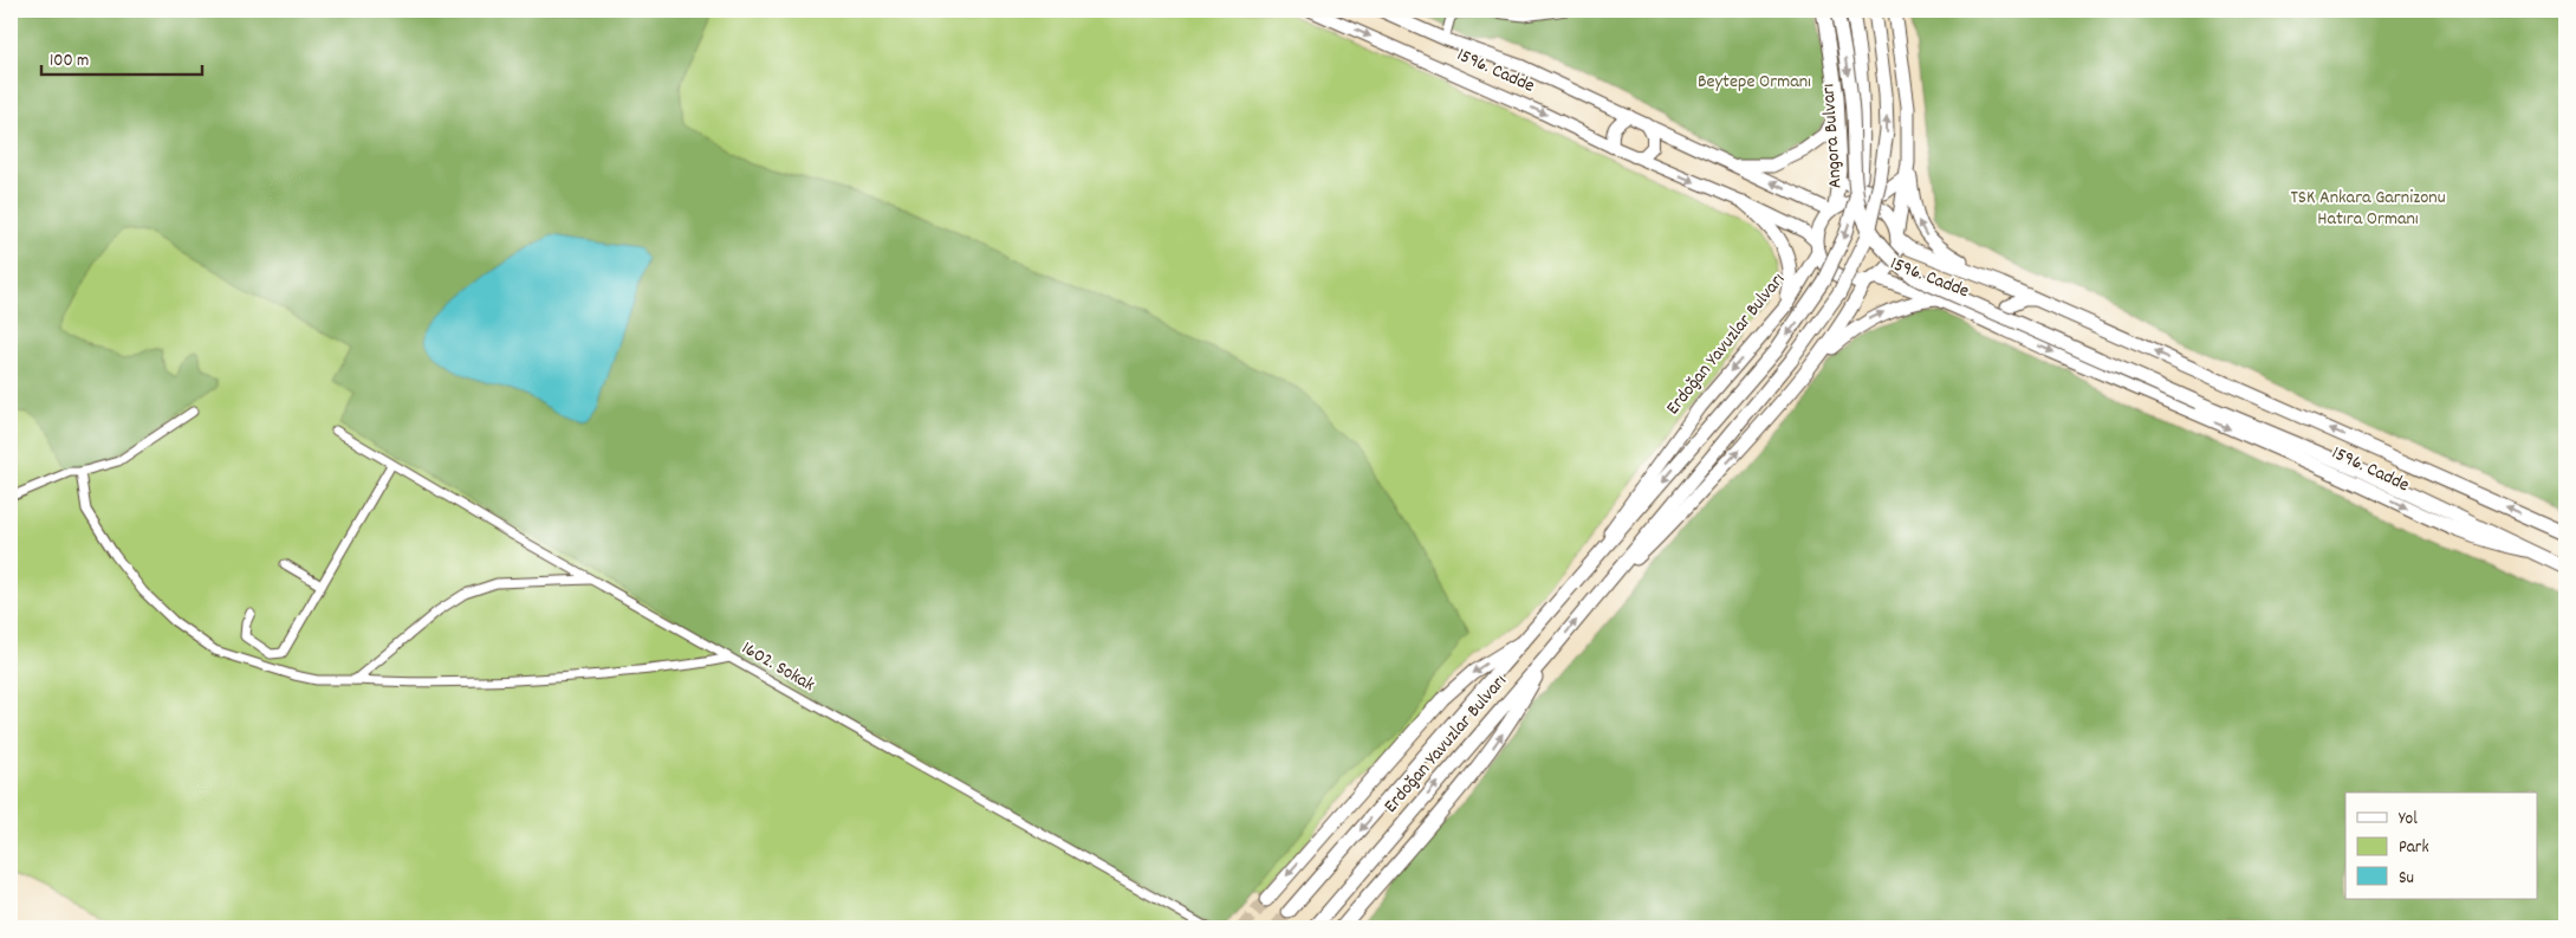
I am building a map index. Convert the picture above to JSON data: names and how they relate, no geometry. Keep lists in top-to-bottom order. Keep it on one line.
{"streets":{"main road":["1596. Cadde","Angora Bulvarı","Erdoğan Yavuzlar Bulvarı"],"street":["1602. Sokak"]},"crossings":[["1596. Cadde","Angora Bulvarı"],["1596. Cadde","Erdoğan Yavuzlar Bulvarı"],["Angora Bulvarı","Erdoğan Yavuzlar Bulvarı"]],"parks":["Beytepe Ormanı","TSK Ankara Garnizonu Hatıra Ormanı"],"legend":["Yol","Park","Su"],"scale_bar":"100 m"}
